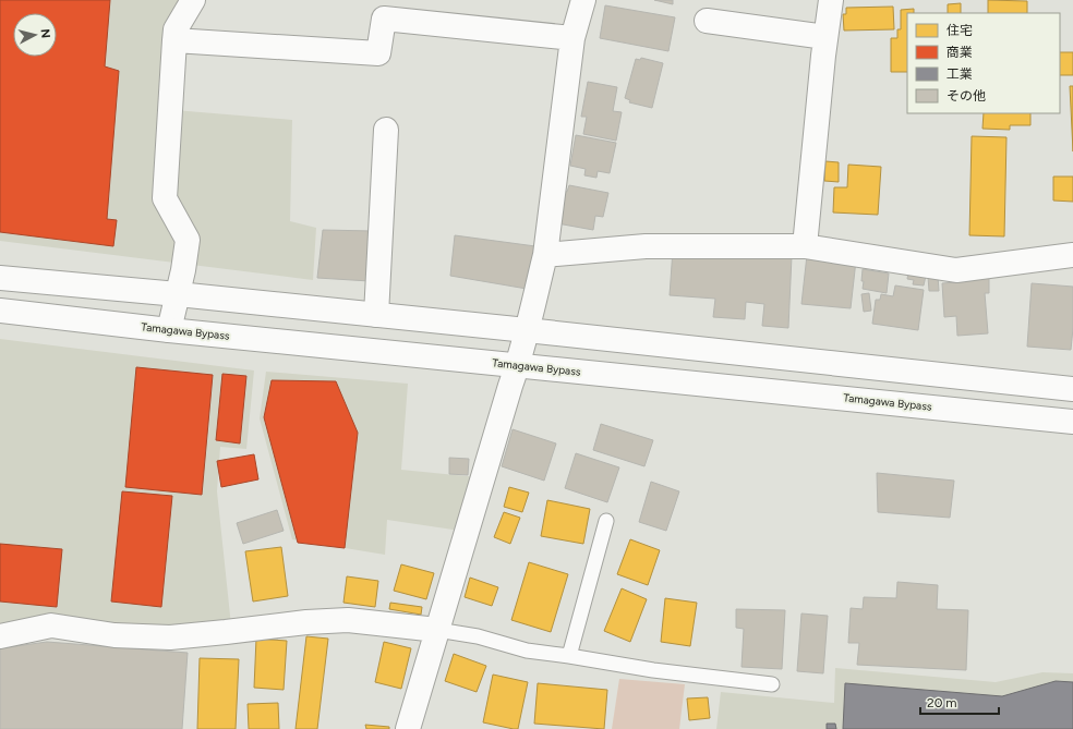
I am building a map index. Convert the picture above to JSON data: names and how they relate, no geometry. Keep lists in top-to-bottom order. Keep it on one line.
{"streets":{"main road":["Tamagawa Bypass"]},"legend":["住宅","商業","工業","その他"],"scale_bar":"20 m","north":"right"}
